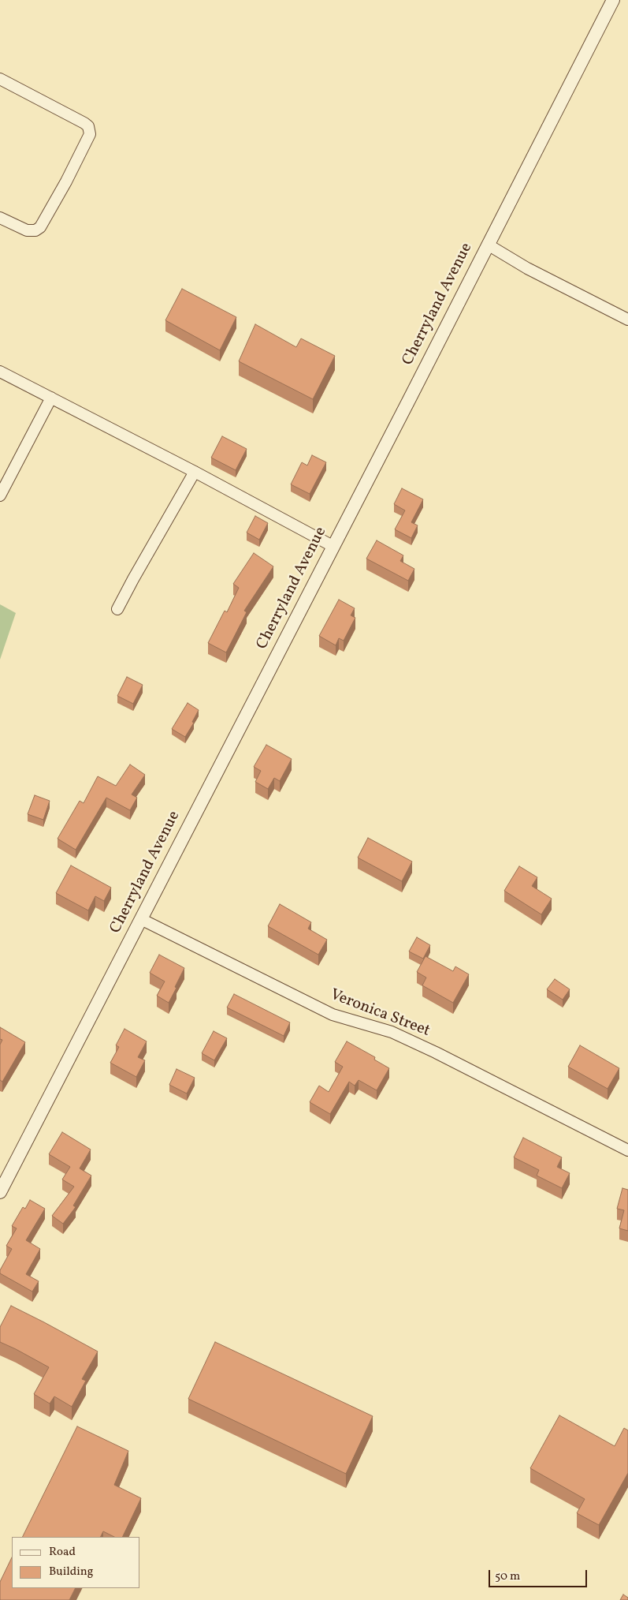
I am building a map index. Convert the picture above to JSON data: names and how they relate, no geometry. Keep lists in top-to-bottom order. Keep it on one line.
{"streets":{"street":["Cherryland Avenue","Veronica Street"]},"crossings":[["Cherryland Avenue","Veronica Street"]],"legend":["Road","Building"],"scale_bar":"50 m"}
